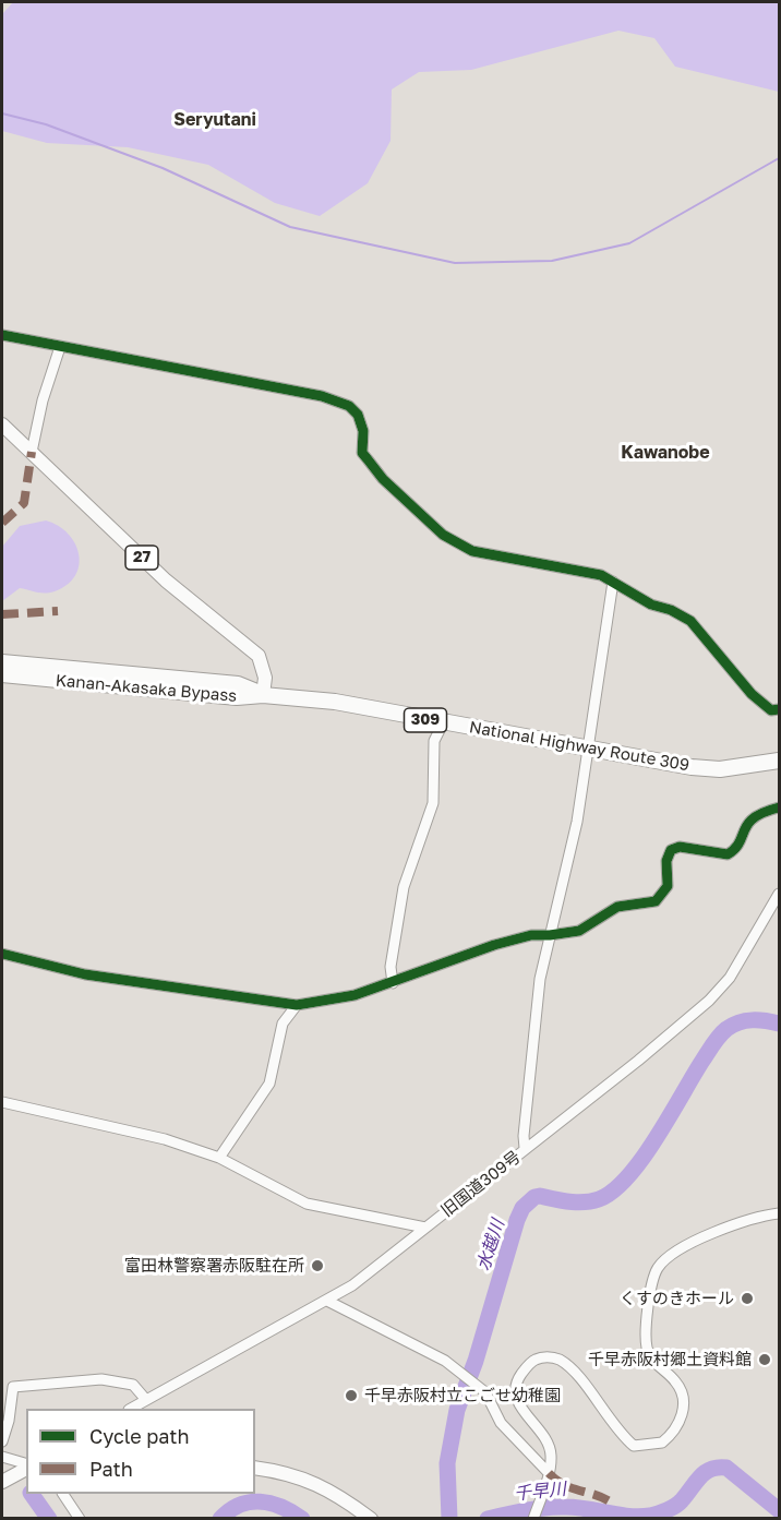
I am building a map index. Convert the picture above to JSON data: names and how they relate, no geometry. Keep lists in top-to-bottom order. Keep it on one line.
{"streets":{"highway":["Kanan-Akasaka Bypass","309","National Highway Route 309"],"main road":["27"],"street":["旧国道309号"]},"crossings":[["27","Kanan-Akasaka Bypass"],["27","National Highway Route 309"],["Kanan-Akasaka Bypass","National Highway Route 309"]],"districts":["Seryutani","Kawanobe"],"water":["水越川","千早川"],"places":["富田林警察署赤阪駐在所","くすのきホール","千早赤阪村郷土資料館","千早赤阪村立こごせ幼稚園"],"legend":["Cycle path","Path"]}
